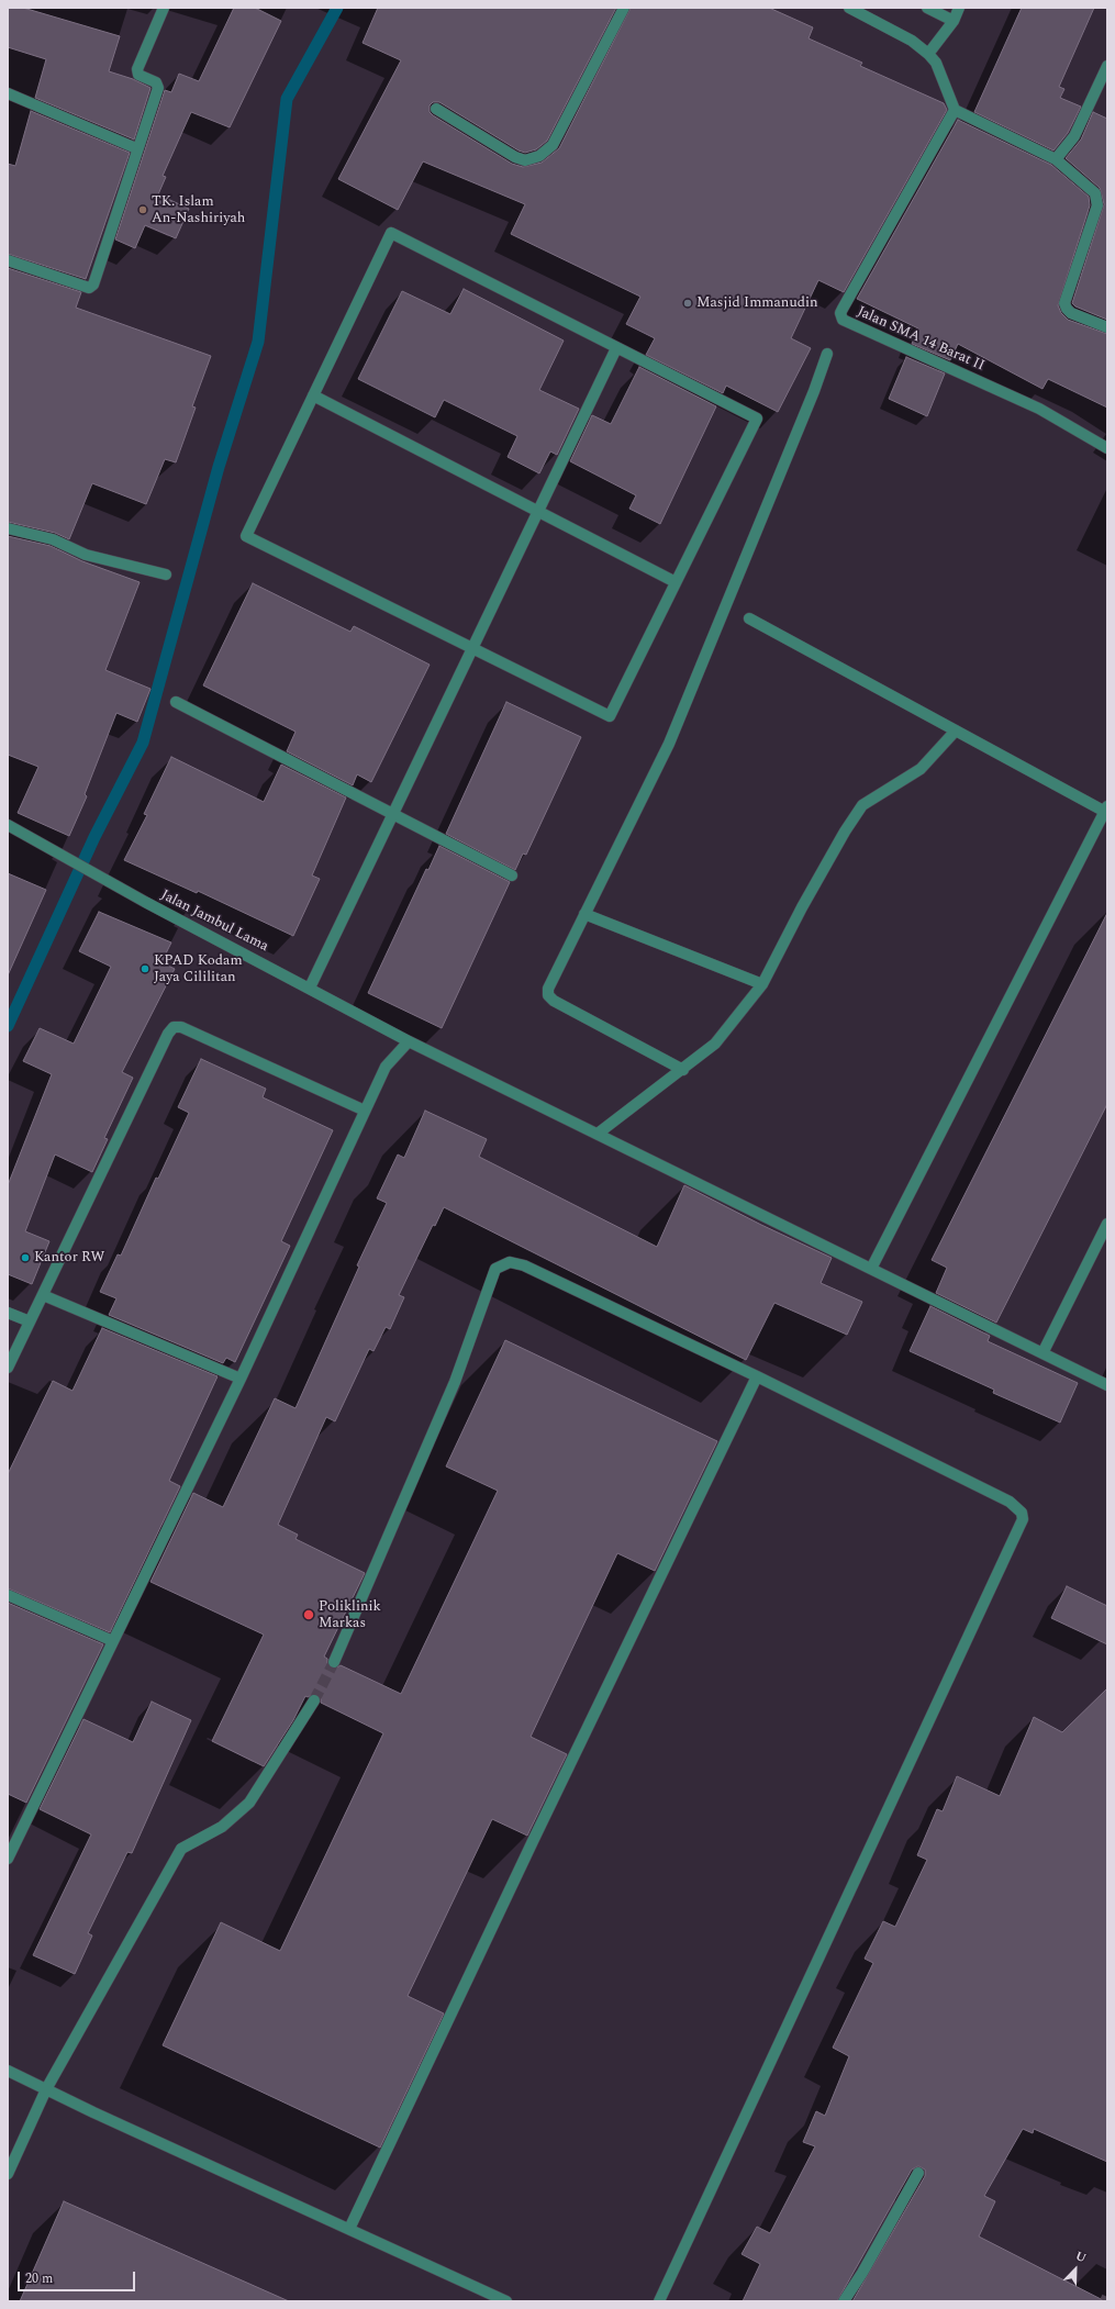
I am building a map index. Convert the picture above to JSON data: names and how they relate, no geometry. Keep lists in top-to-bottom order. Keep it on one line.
{"streets":{"street":["Jalan SMA 14 Barat II","Jalan Jambul Lama"]},"places":["TK. Islam An-Nashiriyah","Masjid Immanudin","KPAD Kodam Jaya Cililitan","Kantor RW","Poliklinik Markas"],"scale_bar":"20 m","north":"top right"}
